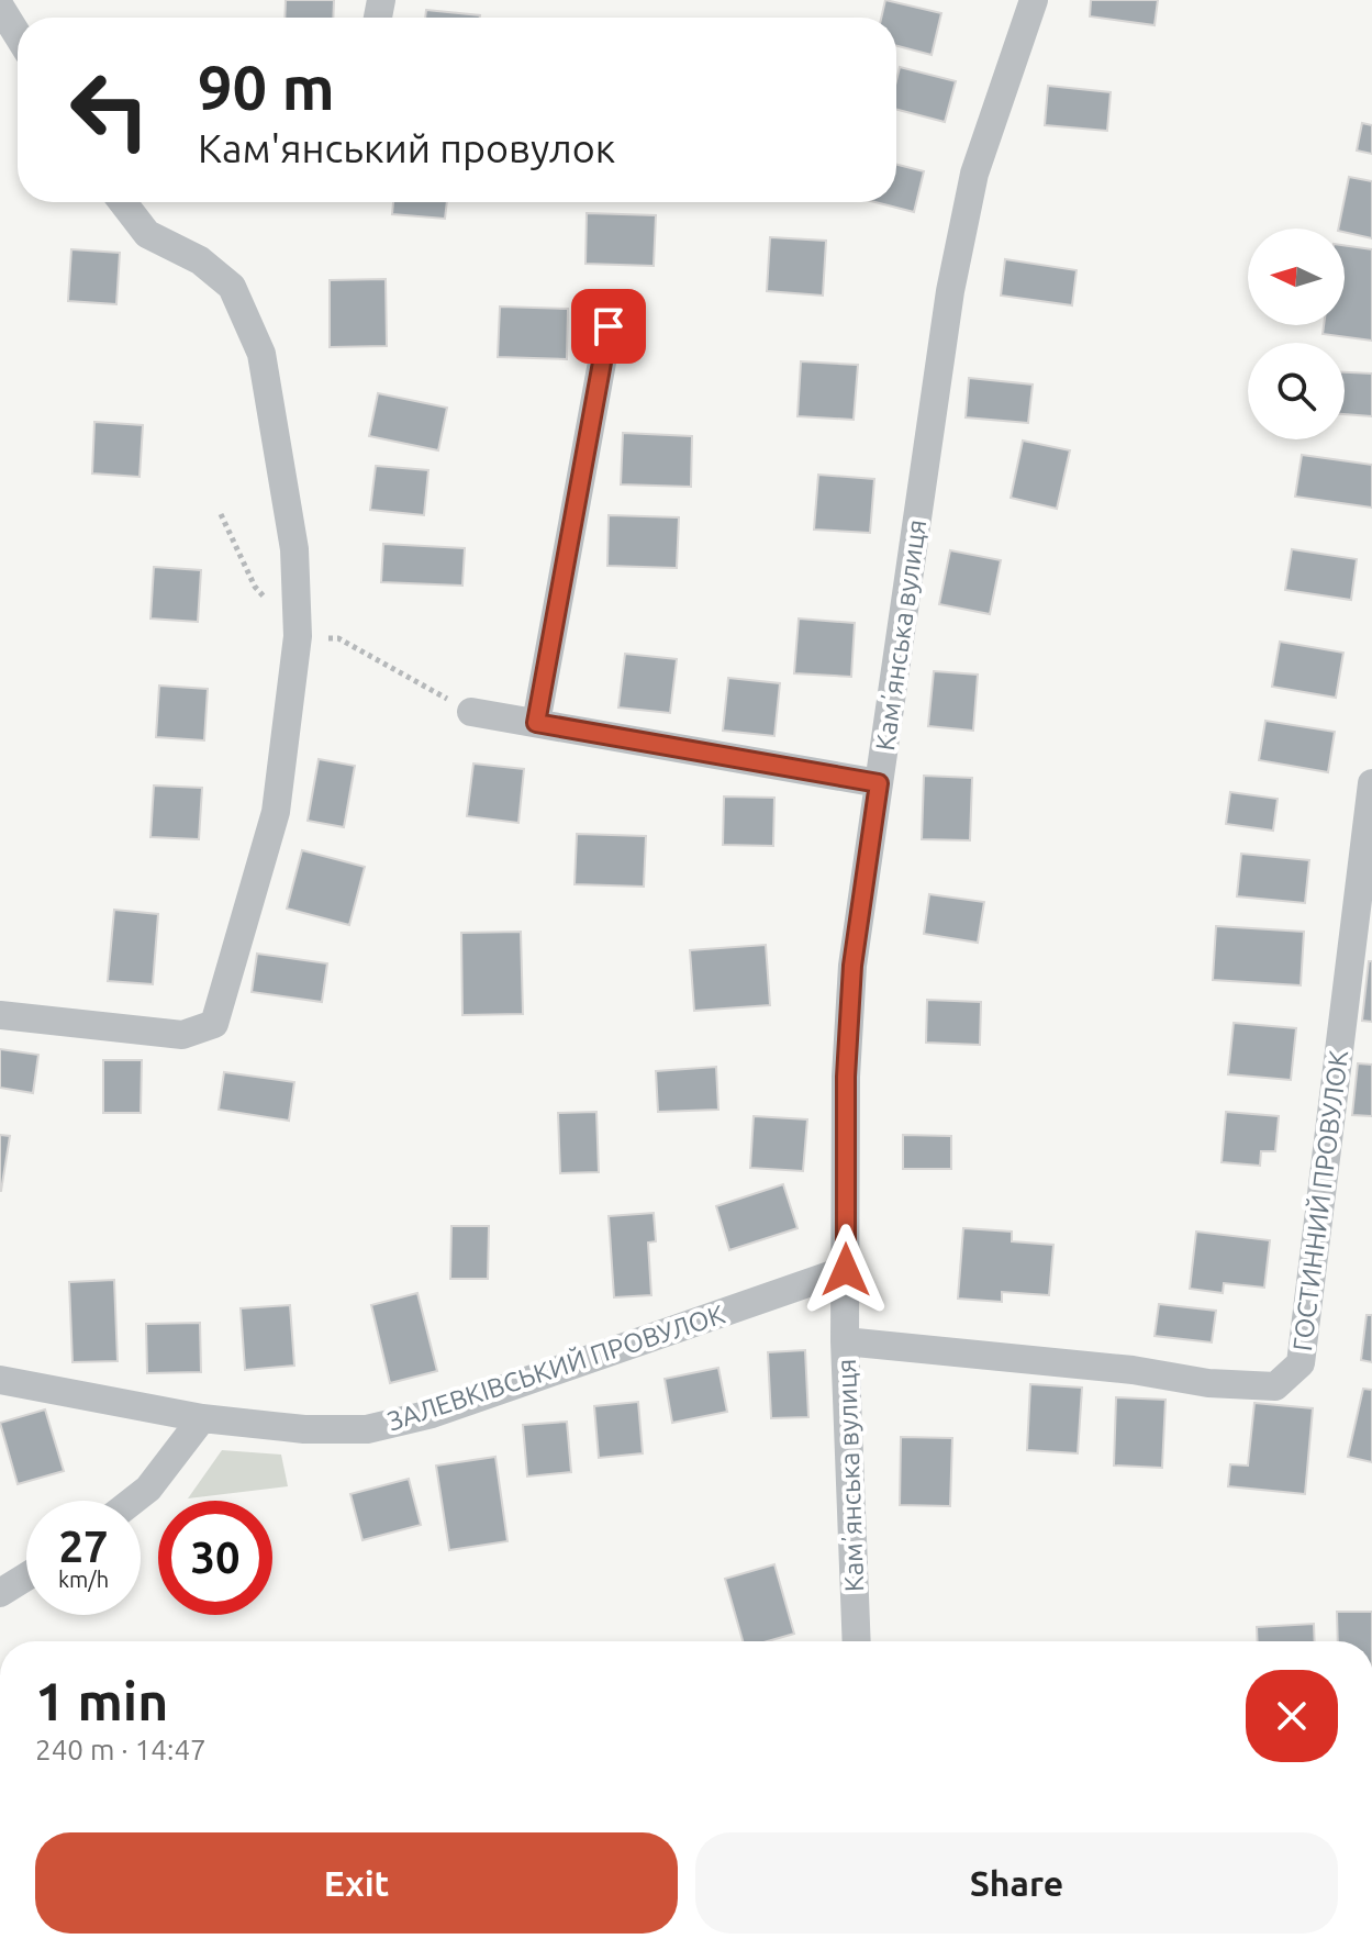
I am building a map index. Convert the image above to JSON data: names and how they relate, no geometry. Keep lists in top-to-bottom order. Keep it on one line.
{"streets":{"street":["Камʼянська вулиця","ГОСТИННИЙ ПРОВУЛОК","ЗАЛЕВКІВСЬКИЙ ПРОВУЛОК"]},"crossings":[["Камʼянська вулиця","ГОСТИННИЙ ПРОВУЛОК"],["Камʼянська вулиця","ЗАЛЕВКІВСЬКИЙ ПРОВУЛОК"]],"north":"left","page":{"turn":["90 m","Кам'янський провулок"],"speed":"27 km/h","limit":"30","heading":["1 min","240 m · 14:47"],"buttons":["Exit","Share"]}}
